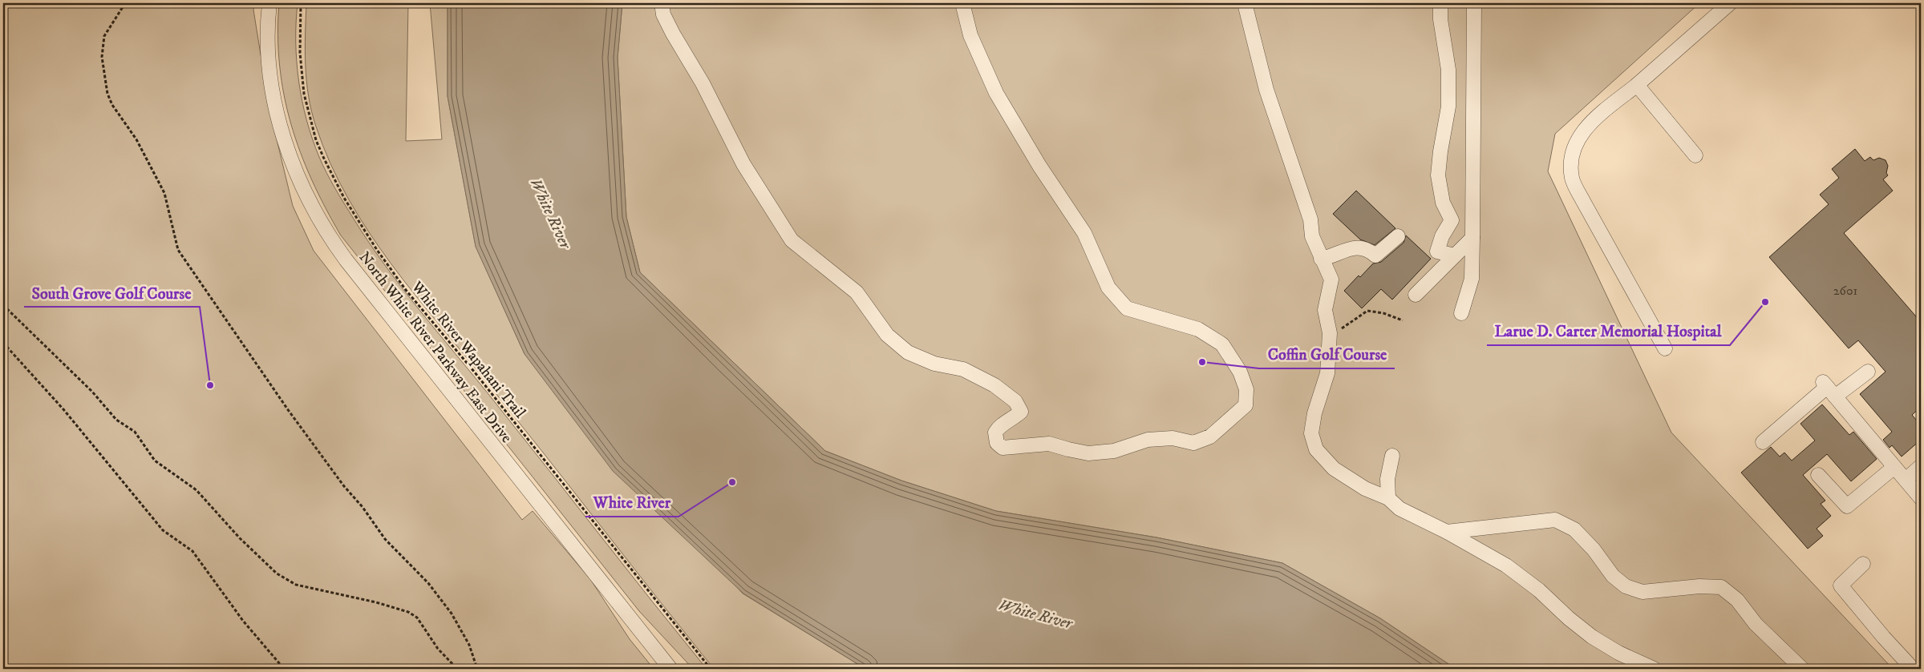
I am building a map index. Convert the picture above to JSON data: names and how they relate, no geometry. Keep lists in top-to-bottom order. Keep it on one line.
{"streets":{"street":["North White River Parkway East Drive"],"path":["White River Wapahani Trail"]},"water":["White River"],"places":["Larue D. Carter Memorial Hospital","Coffin Golf Course","South Grove Golf Course","White River"],"house_numbers":["2601"]}
